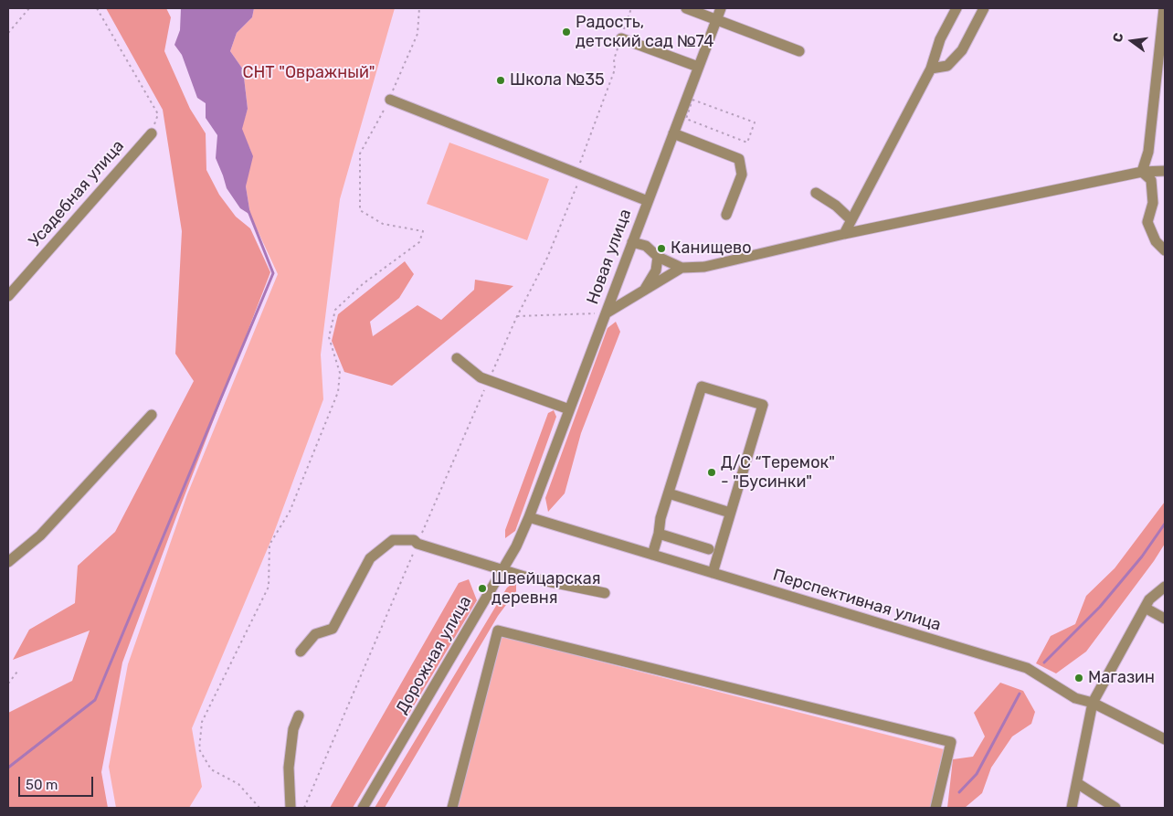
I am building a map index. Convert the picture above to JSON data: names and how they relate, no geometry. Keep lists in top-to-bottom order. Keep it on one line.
{"streets":{"street":["Усадебная улица","Новая улица","Перспективная улица","Дорожная улица"]},"crossings":[["Новая улица","Перспективная улица"],["Новая улица","Дорожная улица"],["Перспективная улица","Дорожная улица"]],"parks":["СНТ \"Овражный\""],"places":["Радость, детский сад №74","Школа №35","Канищево","Д/С “Теремок\" - \"Бусинки\"","Швейцарская деревня","Магазин"],"scale_bar":"50 m","north":"left"}
